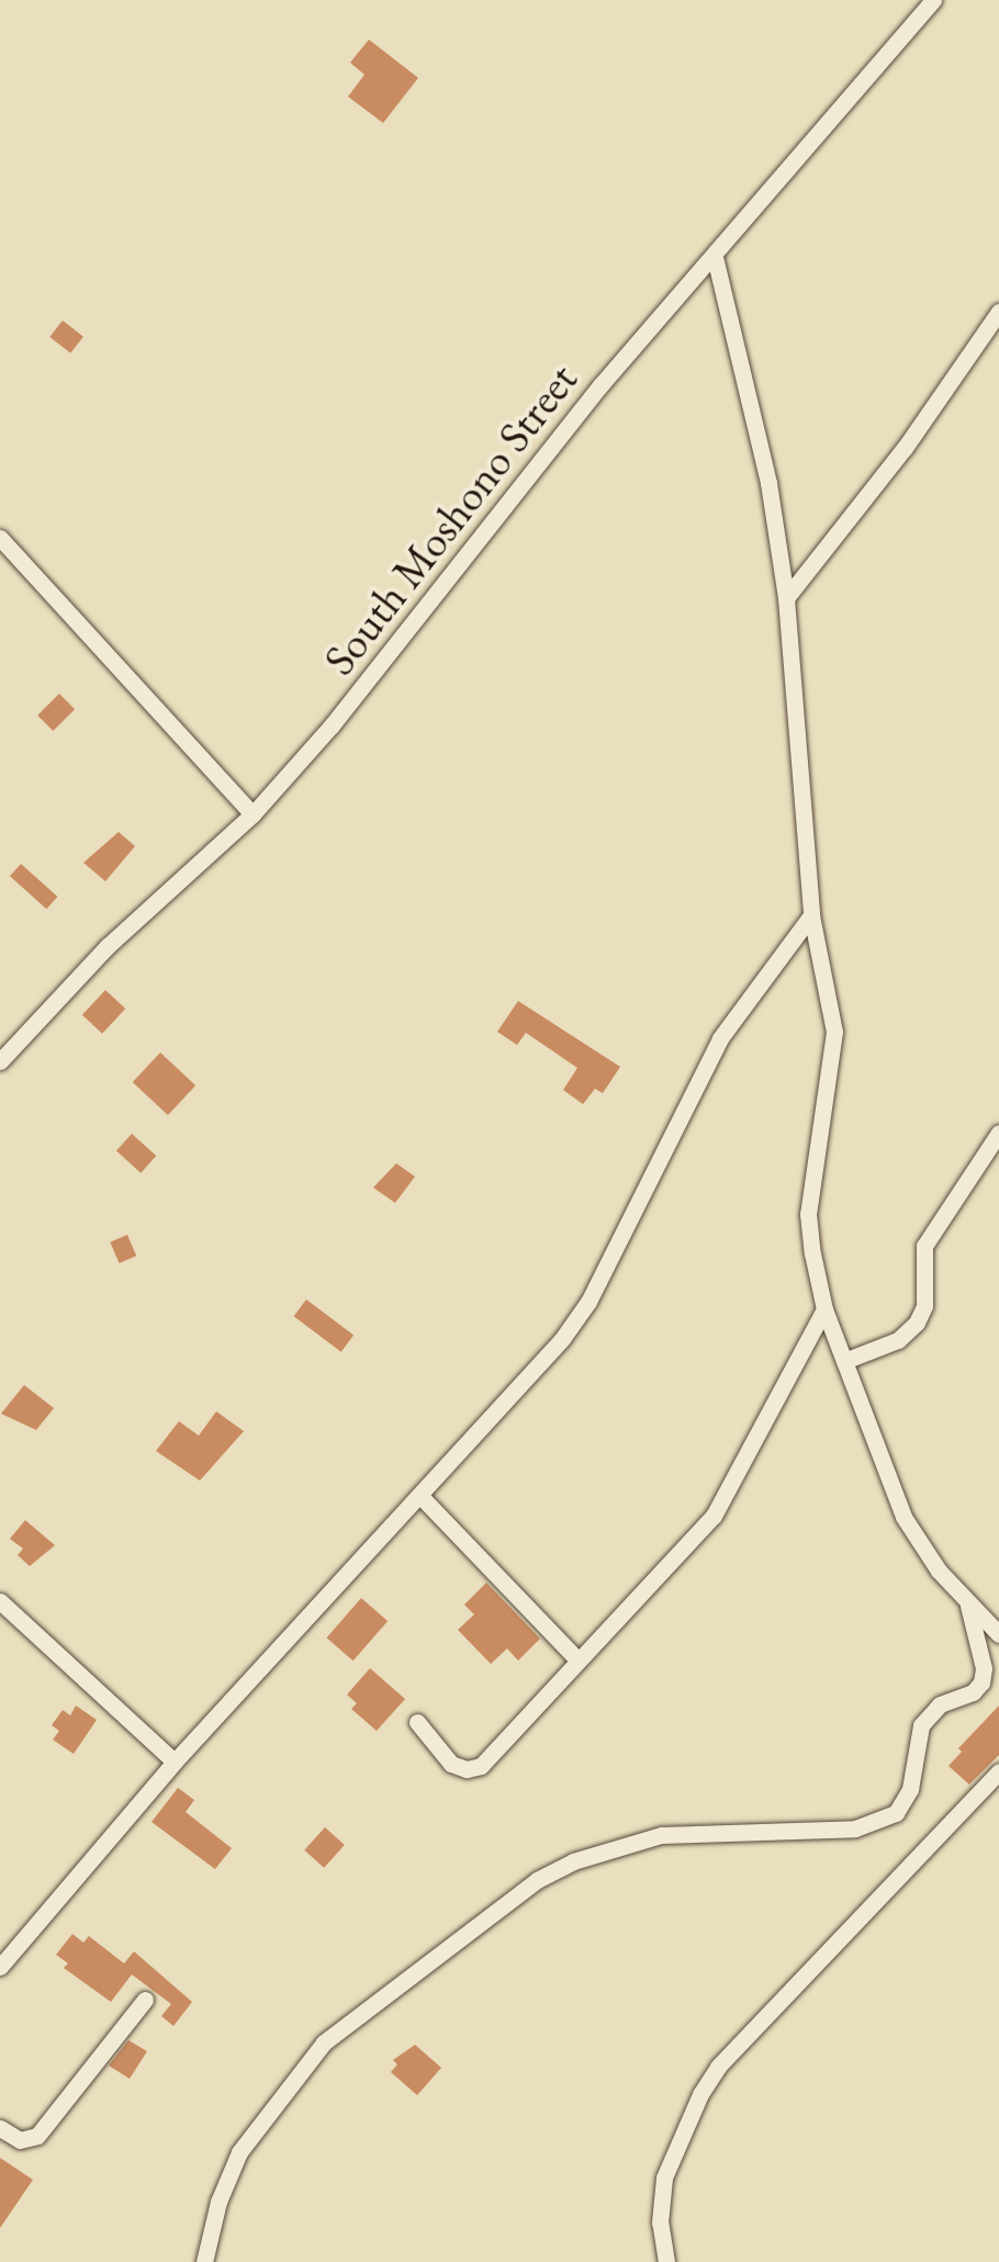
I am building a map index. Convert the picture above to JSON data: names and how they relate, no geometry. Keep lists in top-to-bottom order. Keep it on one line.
{"streets":{"street":["South Moshono Street"]}}
